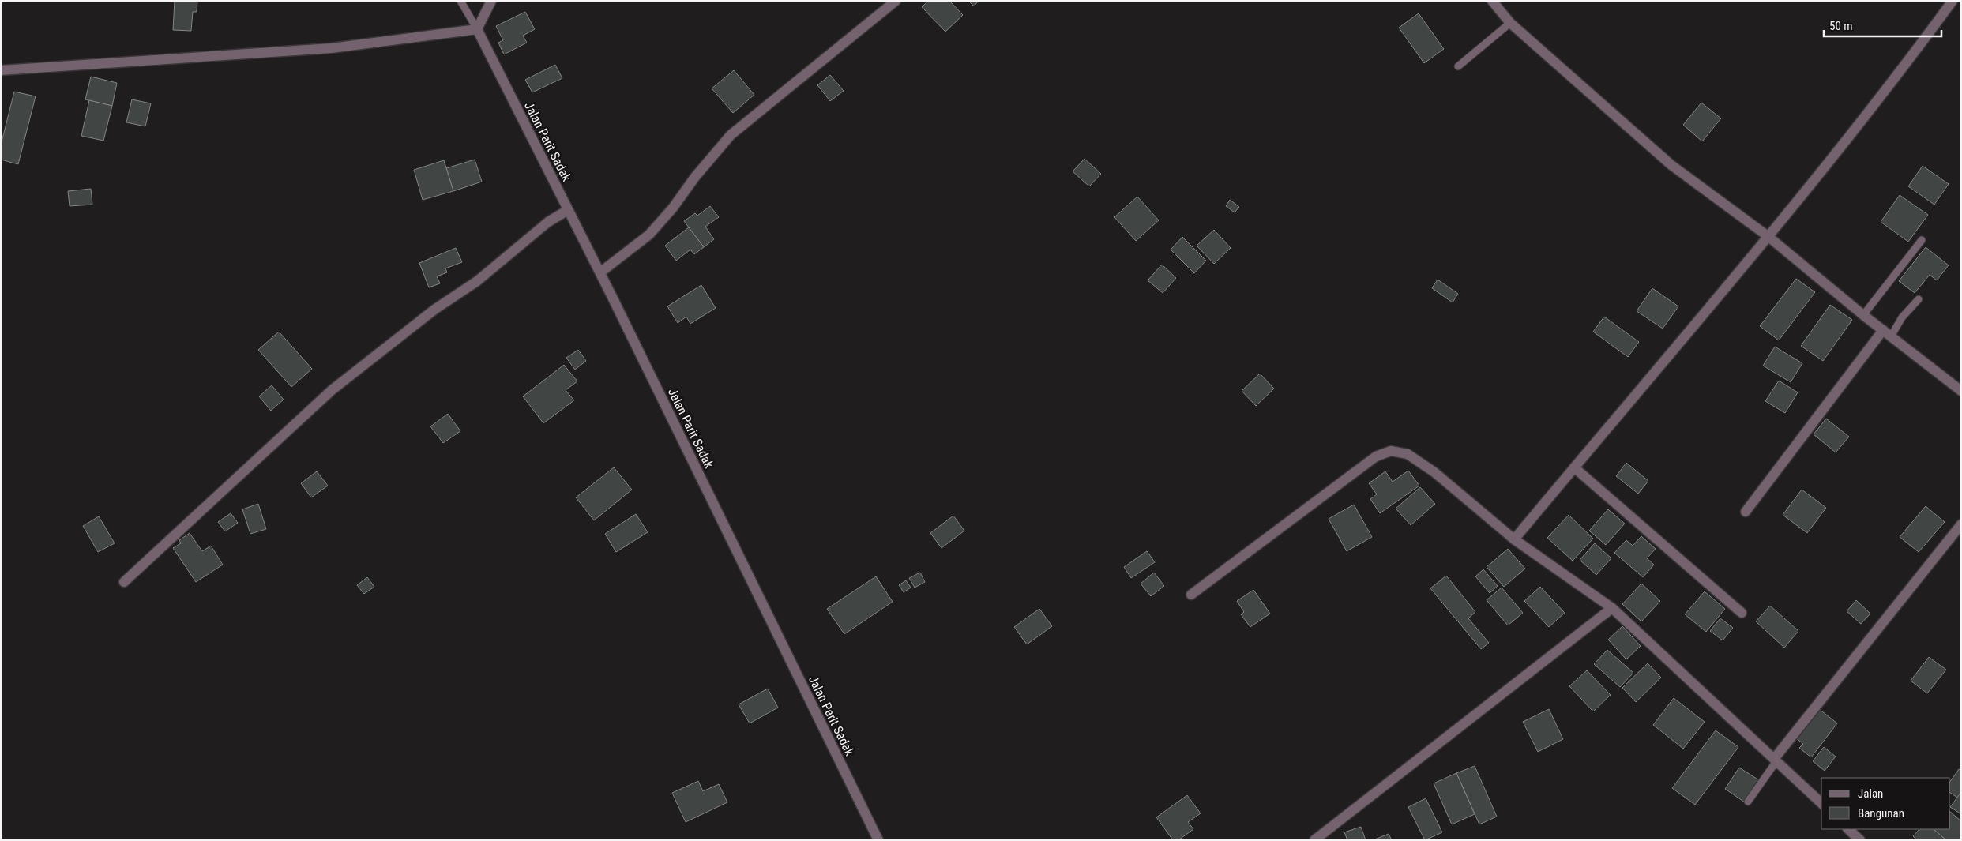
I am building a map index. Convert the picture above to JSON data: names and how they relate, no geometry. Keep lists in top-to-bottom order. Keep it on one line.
{"streets":{"street":["Jalan Parit Sadak"]},"legend":["Jalan","Bangunan"],"scale_bar":"50 m"}
